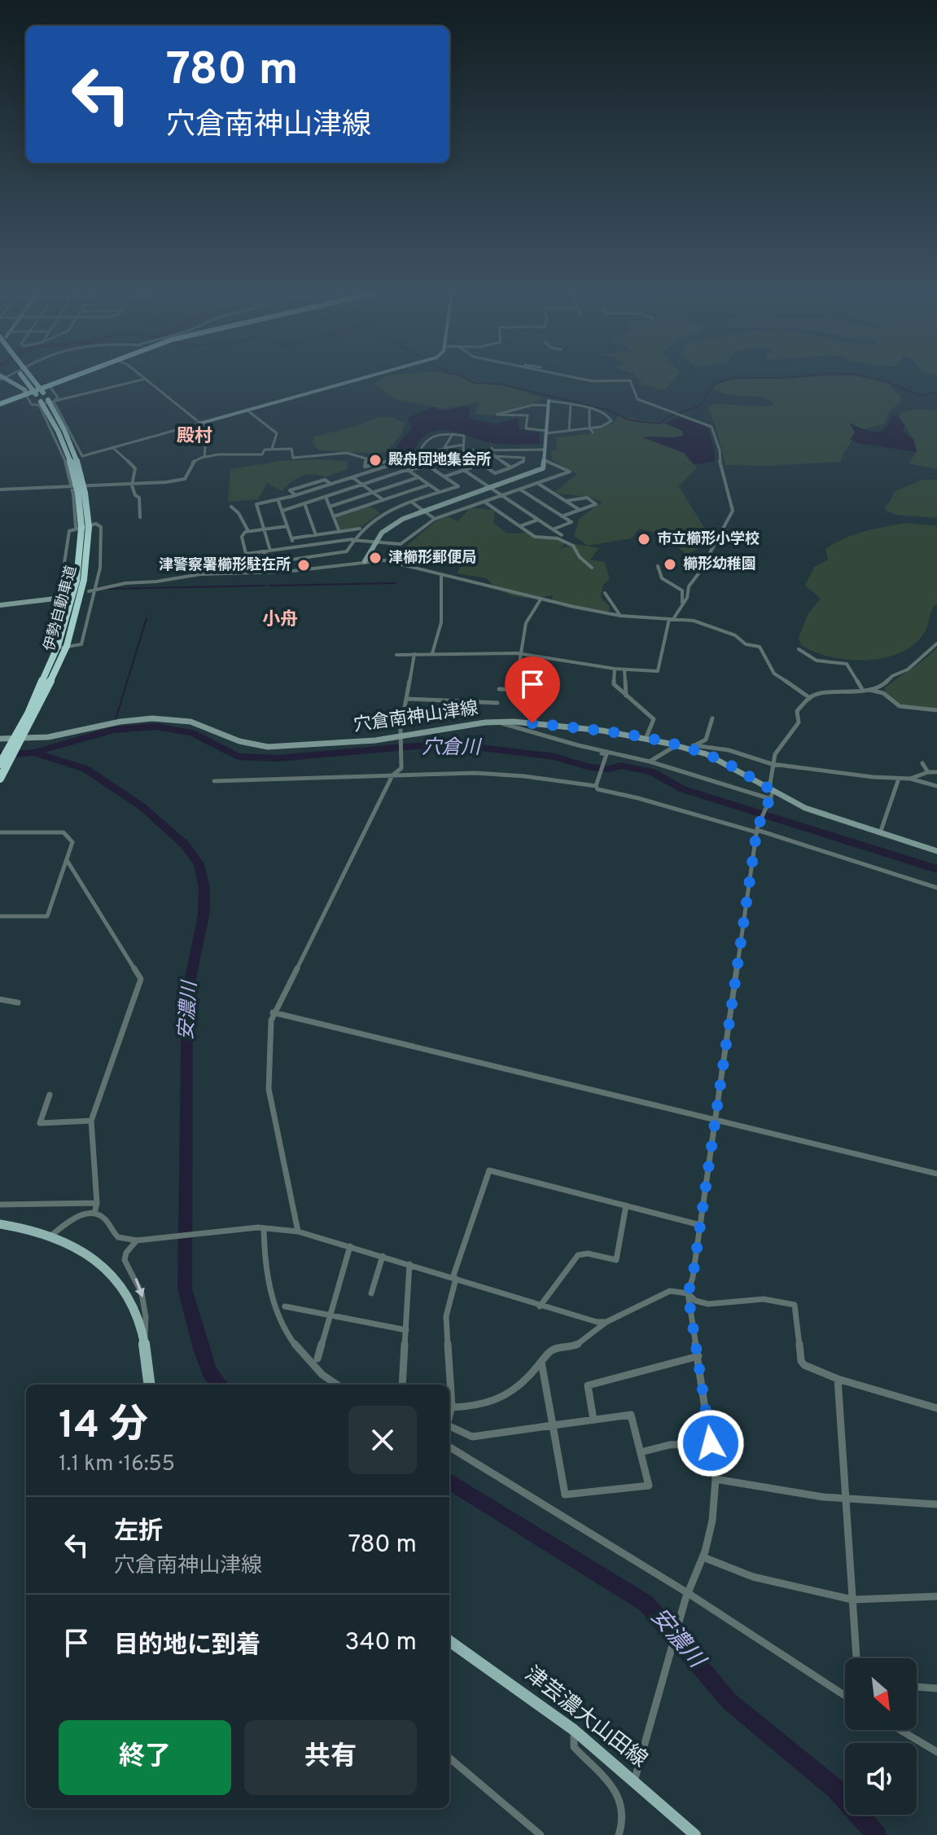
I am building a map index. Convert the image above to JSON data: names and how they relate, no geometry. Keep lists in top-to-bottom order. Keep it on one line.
{"streets":{"highway":["伊勢自動車道"],"main road":["津芸濃大山田線"],"street":["穴倉南神山津線"]},"districts":["殿村","小舟"],"water":["穴倉川","安濃川"],"places":["殿舟団地集会所","市立櫛形小学校","津櫛形郵便局","櫛形幼稚園","津警察署櫛形駐在所"],"north":"bottom right","page":{"turn":["780 m","穴倉南神山津線"],"heading":["14 分","1.1 km · 16:55"],"list":[{"name":"左折","note":"穴倉南神山津線","value":"780 m"},{"name":"目的地に到着","value":"340 m"}],"buttons":["終了","共有"]}}
